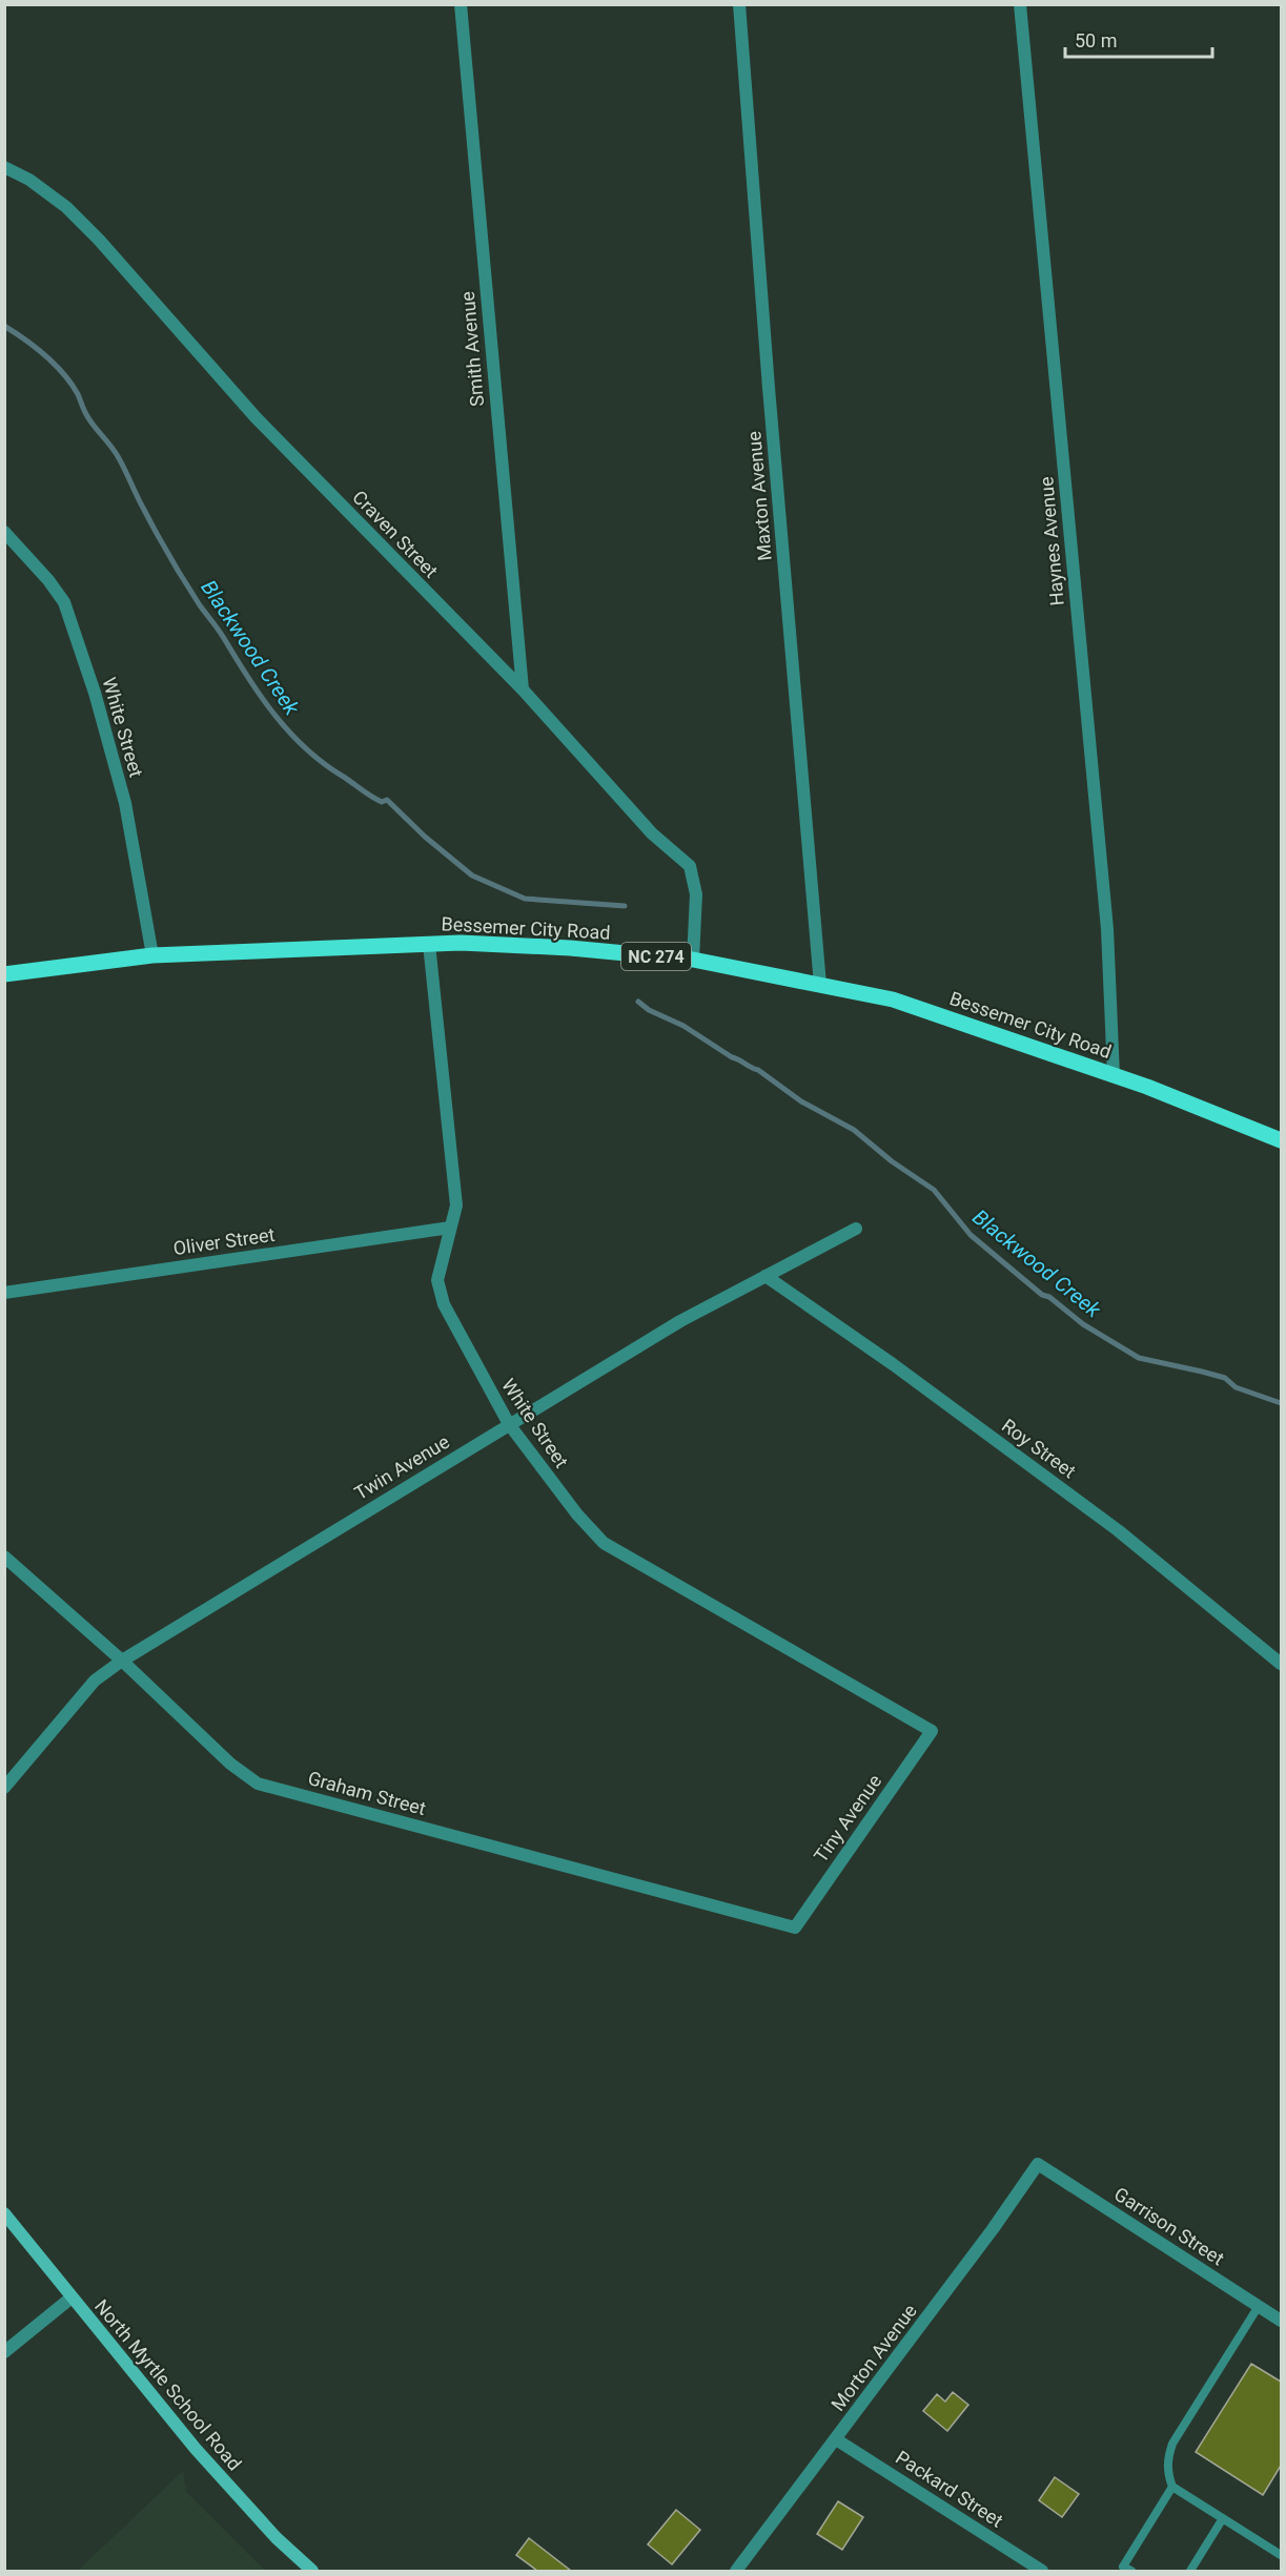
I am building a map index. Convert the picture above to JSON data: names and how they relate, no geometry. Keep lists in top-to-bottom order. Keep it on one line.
{"streets":{"main road":["Bessemer City Road","NC 274","North Myrtle School Road"],"street":["Smith Avenue","Maxton Avenue","Craven Street","Haynes Avenue","White Street","Oliver Street","Roy Street","Twin Avenue","Graham Street","Tiny Avenue","Garrison Street","Morton Avenue","Packard Street"]},"crossings":[["Smith Avenue","Craven Street"],["Maxton Avenue","Bessemer City Road"],["Craven Street","Bessemer City Road"],["Haynes Avenue","Bessemer City Road"],["White Street","Bessemer City Road"],["White Street","Oliver Street"],["White Street","Twin Avenue"],["White Street","Tiny Avenue"],["Roy Street","Twin Avenue"],["Twin Avenue","Graham Street"],["Graham Street","Tiny Avenue"],["Garrison Street","Morton Avenue"],["Morton Avenue","Packard Street"]],"water":["Blackwood Creek"],"scale_bar":"50 m"}
